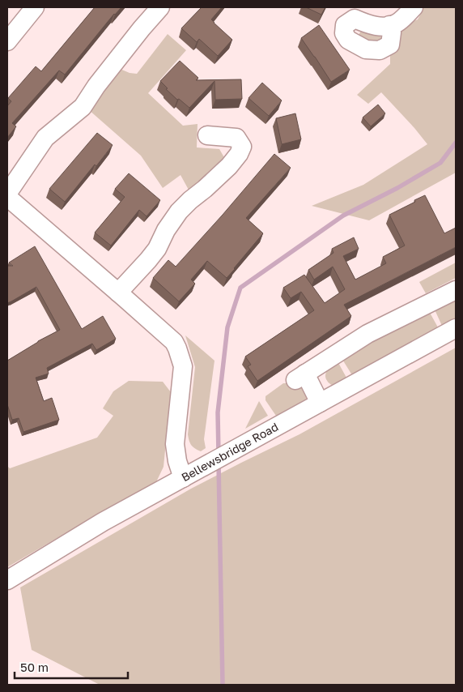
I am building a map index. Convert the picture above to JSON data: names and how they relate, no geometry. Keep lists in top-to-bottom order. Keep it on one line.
{"streets":{"street":["Bellewsbridge Road"]},"scale_bar":"50 m"}
